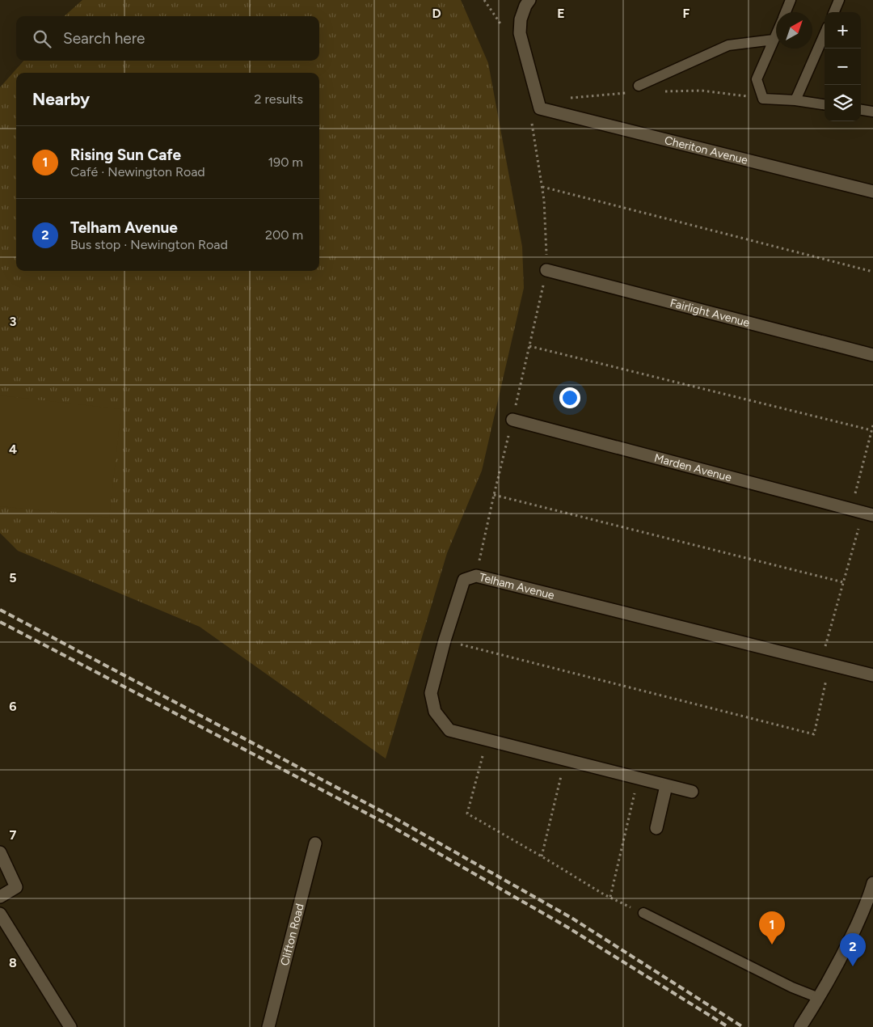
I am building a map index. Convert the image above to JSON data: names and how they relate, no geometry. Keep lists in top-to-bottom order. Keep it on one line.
{"streets":{"street":["Cheriton Avenue","Fairlight Avenue","Marden Avenue","Telham Avenue","Clifton Road"]},"north":"top right","page":{"map_buttons":["+","−"],"search":"Search here","heading":["Nearby","2 results"],"list":[{"mark":"1","name":"Rising Sun Cafe","note":"Café · Newington Road","value":"190 m"},{"mark":"2","name":"Telham Avenue","note":"Bus stop · Newington Road","value":"200 m"}],"pins":["1","2"]},"grid":{"columns":["D","E","F"],"rows":["3","4","5","6","7","8"]}}
